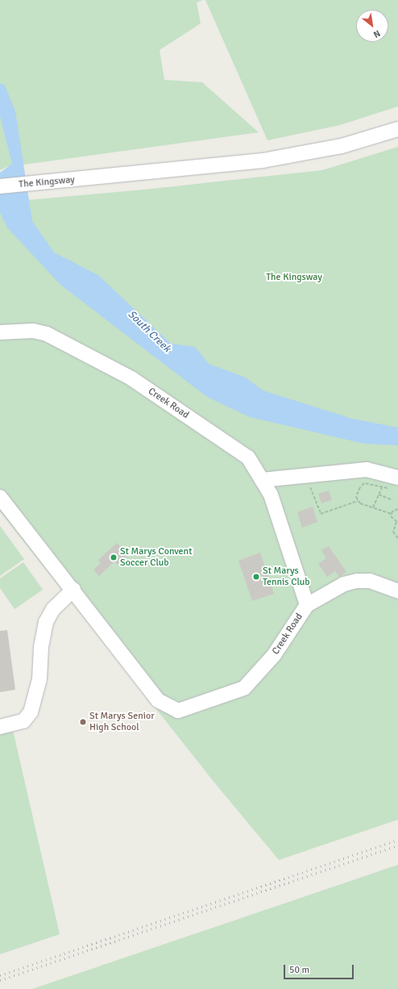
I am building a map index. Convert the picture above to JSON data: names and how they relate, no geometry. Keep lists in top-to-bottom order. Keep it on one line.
{"streets":{"street":["The Kingsway","Creek Road"]},"water":["South Creek"],"parks":["The Kingsway"],"places":["St Marys Convent Soccer Club","St Marys Tennis Club","St Marys Senior High School"],"scale_bar":"50 m","north":"bottom right"}
